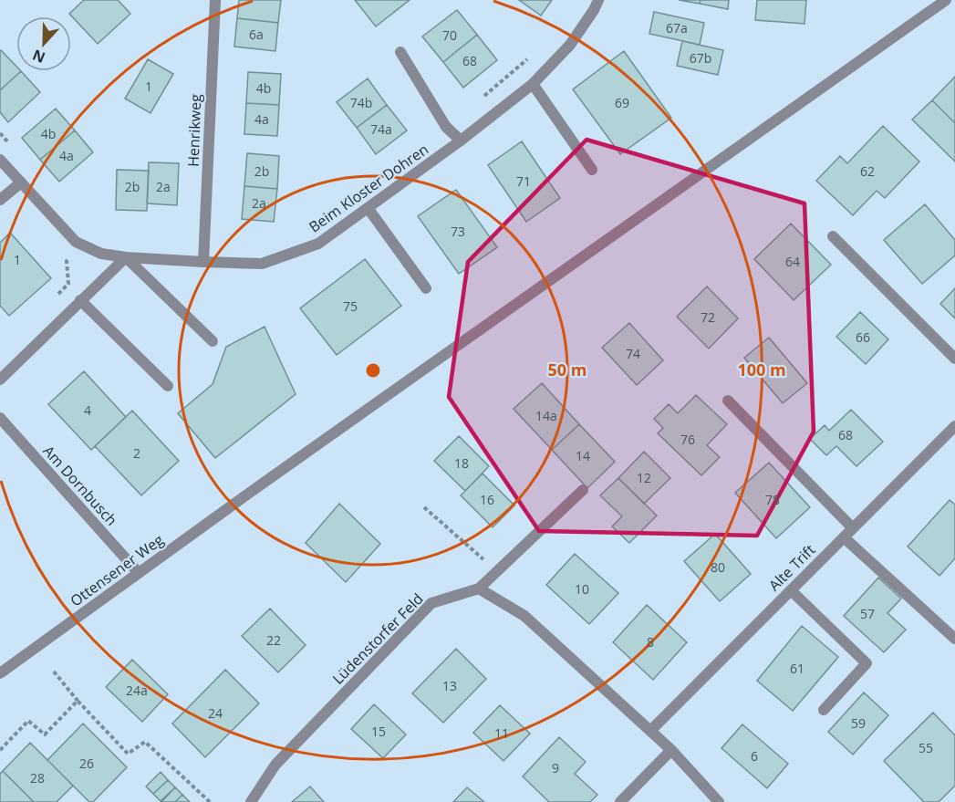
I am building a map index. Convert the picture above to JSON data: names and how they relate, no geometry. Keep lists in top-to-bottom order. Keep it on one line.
{"streets":{"street":["Henrikweg","Beim Kloster Dohren","Am Dornbusch","Alte Trift","Ottensener Weg","Lüdenstorfer Feld"]},"crossings":[["Henrikweg","Beim Kloster Dohren"],["Am Dornbusch","Ottensener Weg"]],"house_numbers":["67a","6a","70","67b","68","1","4b","74b","69","4a","74a","4b","4a","2b","62","71","2b","2a","2a","73","1","64","75","72","66","74","4","14a","68","76","2","14","18","12","16","78","80","10","57","22","8","61","13","24a","24","59","15","11","55","6","26","9","28"],"north":"bottom","rings":["50 m","100 m"]}
